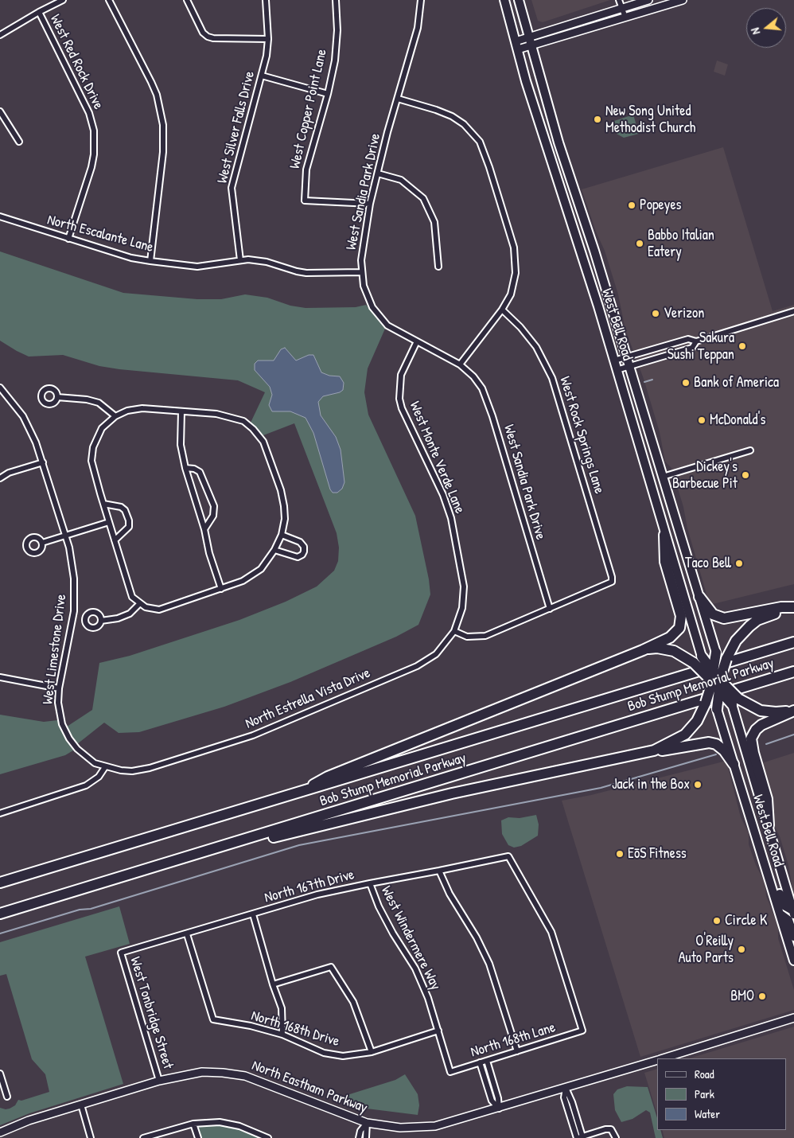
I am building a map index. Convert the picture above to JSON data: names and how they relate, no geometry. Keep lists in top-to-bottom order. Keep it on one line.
{"streets":{"highway":["Bob Stump Memorial Parkway"],"main road":["West Bell Road"],"street":["West Red Rock Drive","West Copper Point Lane","West Silver Falls Drive","West Sandia Park Drive","North Escalante Lane","West Rock Springs Lane","West Monte Verde Lane","West Limestone Drive","North Estrella Vista Drive","North 167th Drive","West Windermere Way","West Tonbridge Street","North 168th Drive","North 168th Lane","North Eastham Parkway"]},"crossings":[["West Red Rock Drive","North Escalante Lane"],["West Copper Point Lane","West Sandia Park Drive"],["West Silver Falls Drive","North Escalante Lane"],["West Sandia Park Drive","North Escalante Lane"],["West Sandia Park Drive","West Rock Springs Lane"],["West Sandia Park Drive","West Monte Verde Lane"],["West Monte Verde Lane","North Estrella Vista Drive"],["West Limestone Drive","North Estrella Vista Drive"],["North 167th Drive","West Windermere Way"],["North 167th Drive","West Tonbridge Street"],["North 167th Drive","North 168th Drive"],["North 167th Drive","North 168th Lane"],["West Windermere Way","North 168th Drive"],["West Windermere Way","North 168th Lane"],["West Tonbridge Street","North Eastham Parkway"]],"places":["New Song United Methodist Church","Popeyes","Babbo Italian Eatery","Verizon","Sakura Sushi Teppan","Bank of America","McDonald's","Dickey's Barbecue Pit","Taco Bell","Jack in the Box","EōS Fitness","Circle K","O'Reilly Auto Parts","BMO"],"legend":["Road","Park","Water"],"north":"left"}
